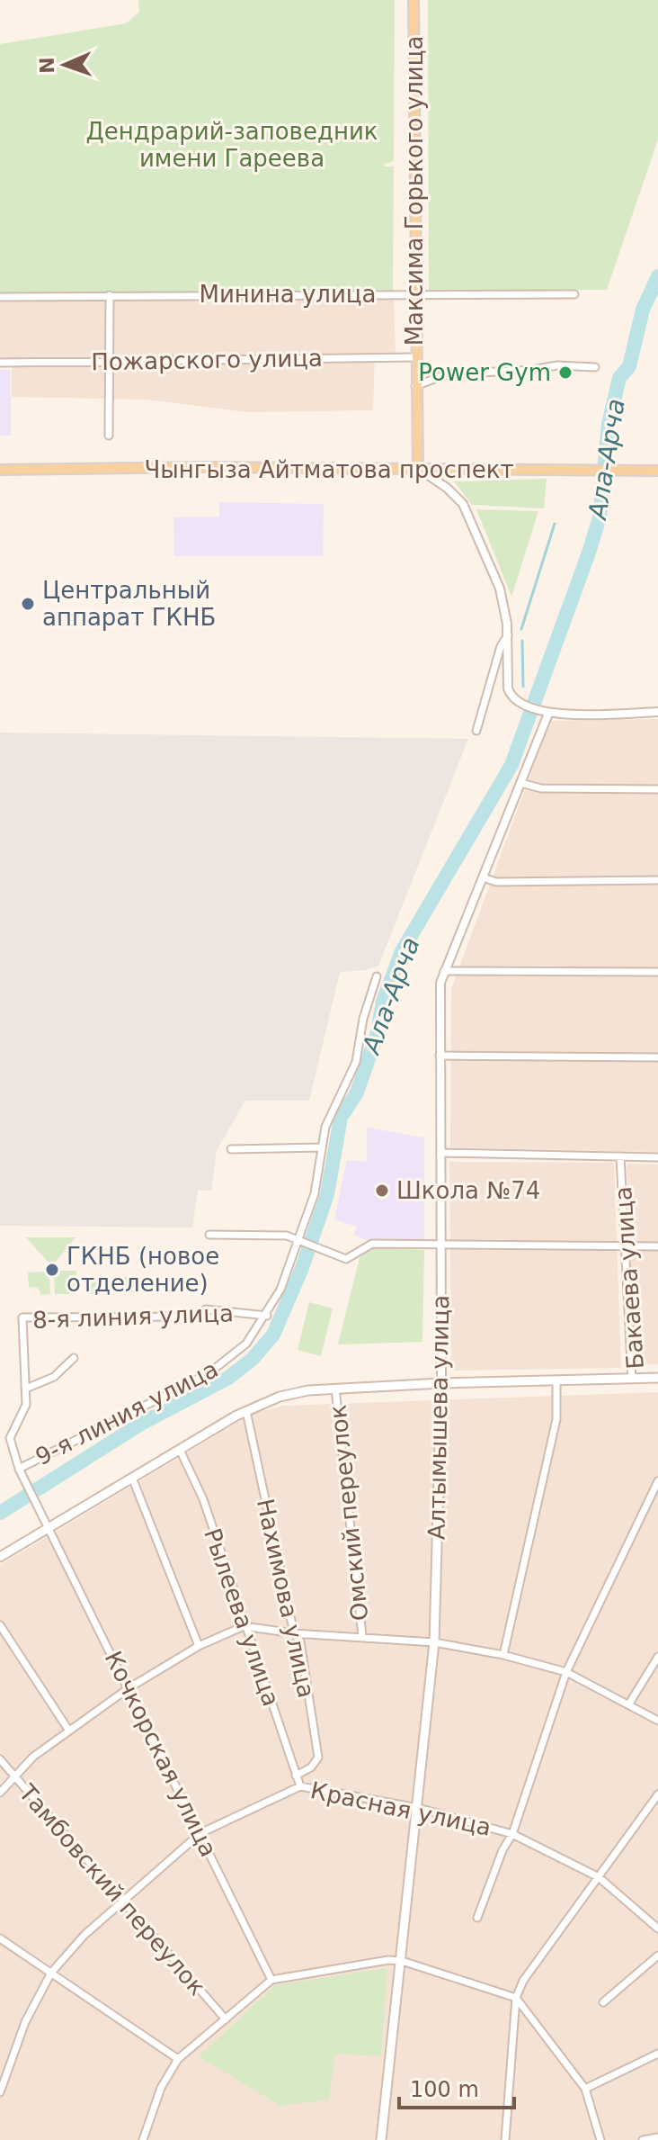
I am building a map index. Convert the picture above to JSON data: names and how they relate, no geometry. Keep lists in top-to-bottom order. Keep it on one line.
{"streets":{"main road":["Максима Горького улица","Чынгыза Айтматова проспект","Бакаева улица","Алтымышева улица"],"street":["Минина улица","Пожарского улица","8-я линия улица","9-я линия улица","Омский переулок","Нахимова улица","Рылеева улица","Кочкорская улица","Красная улица","Тамбовский переулок"]},"crossings":[["Максима Горького улица","Минина улица"],["Максима Горького улица","Пожарского улица"],["Максима Горького улица","Чынгыза Айтматова проспект"],["8-я линия улица","9-я линия улица"],["9-я линия улица","Кочкорская улица"],["Алтымышева улица","Красная улица"],["Нахимова улица","Рылеева улица"],["Рылеева улица","Красная улица"],["Кочкорская улица","Красная улица"],["Красная улица","Тамбовский переулок"]],"water":["Ала-Арча"],"parks":["Дендрарий-заповедник имени Гареева"],"places":["Power Gym","Центральный аппарат ГКНБ","Школа №74","ГКНБ (новое отделение)"],"scale_bar":"100 m","north":"left"}
